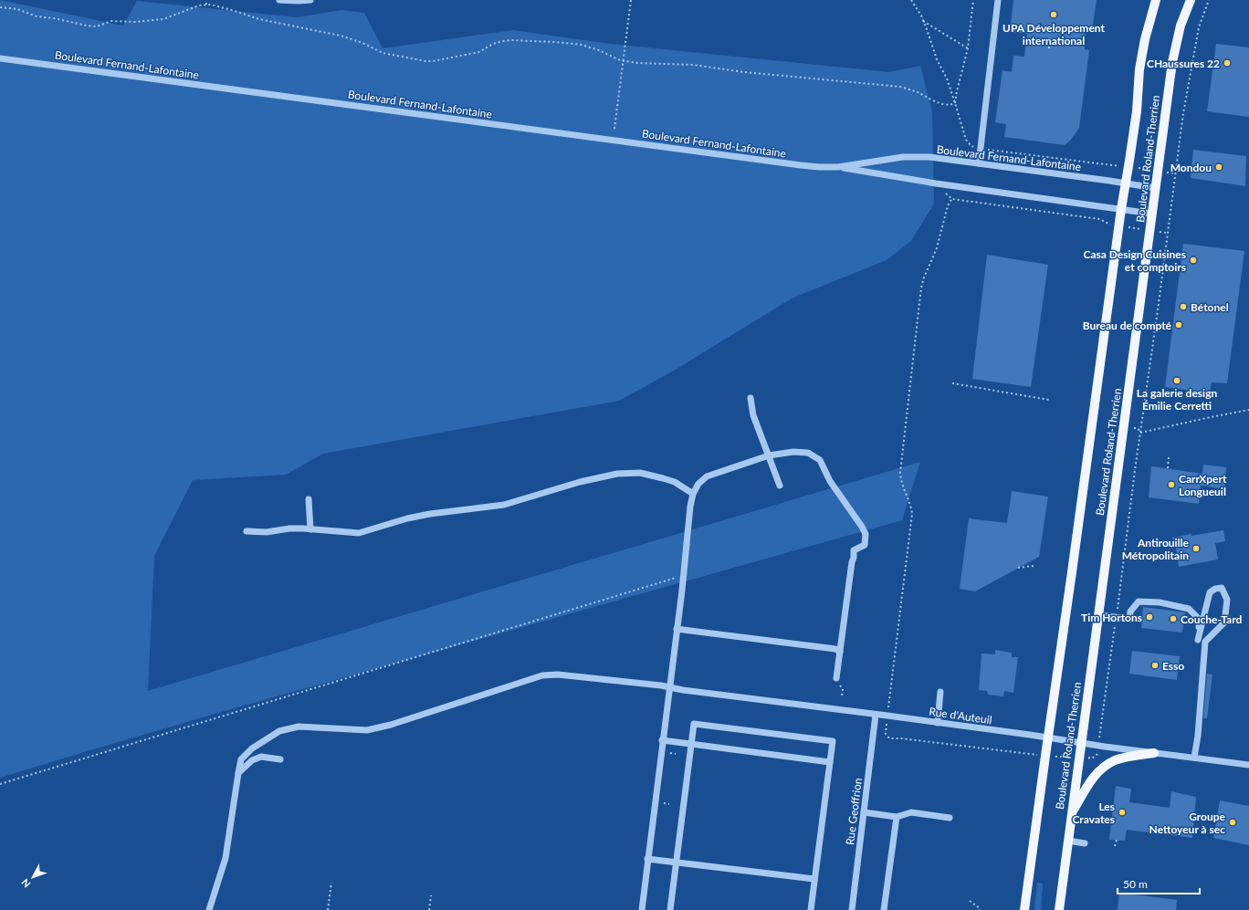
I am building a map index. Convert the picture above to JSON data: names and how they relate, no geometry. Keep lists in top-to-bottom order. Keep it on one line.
{"streets":{"main road":["Boulevard Roland-Therrien"],"street":["Boulevard Fernand-Lafontaine","Rue d'Auteuil","Rue Geoffrion"]},"crossings":[["Boulevard Fernand-Lafontaine","Boulevard Roland-Therrien"],["Boulevard Roland-Therrien","Rue d'Auteuil"],["Rue d'Auteuil","Rue Geoffrion"]],"places":["UPA Développement international","CHaussures 22","Mondou","Casa Design Cuisines et comptoirs","Bétonel","Bureau de compté","La galerie design Émilie Cerretti","CarrXpert Longueuil","Antirouille Métropolitain","Tim Hortons","Couche-Tard","Esso","Les Cravates","Groupe Nettoyeur à sec"],"scale_bar":"50 m","north":"bottom left"}
